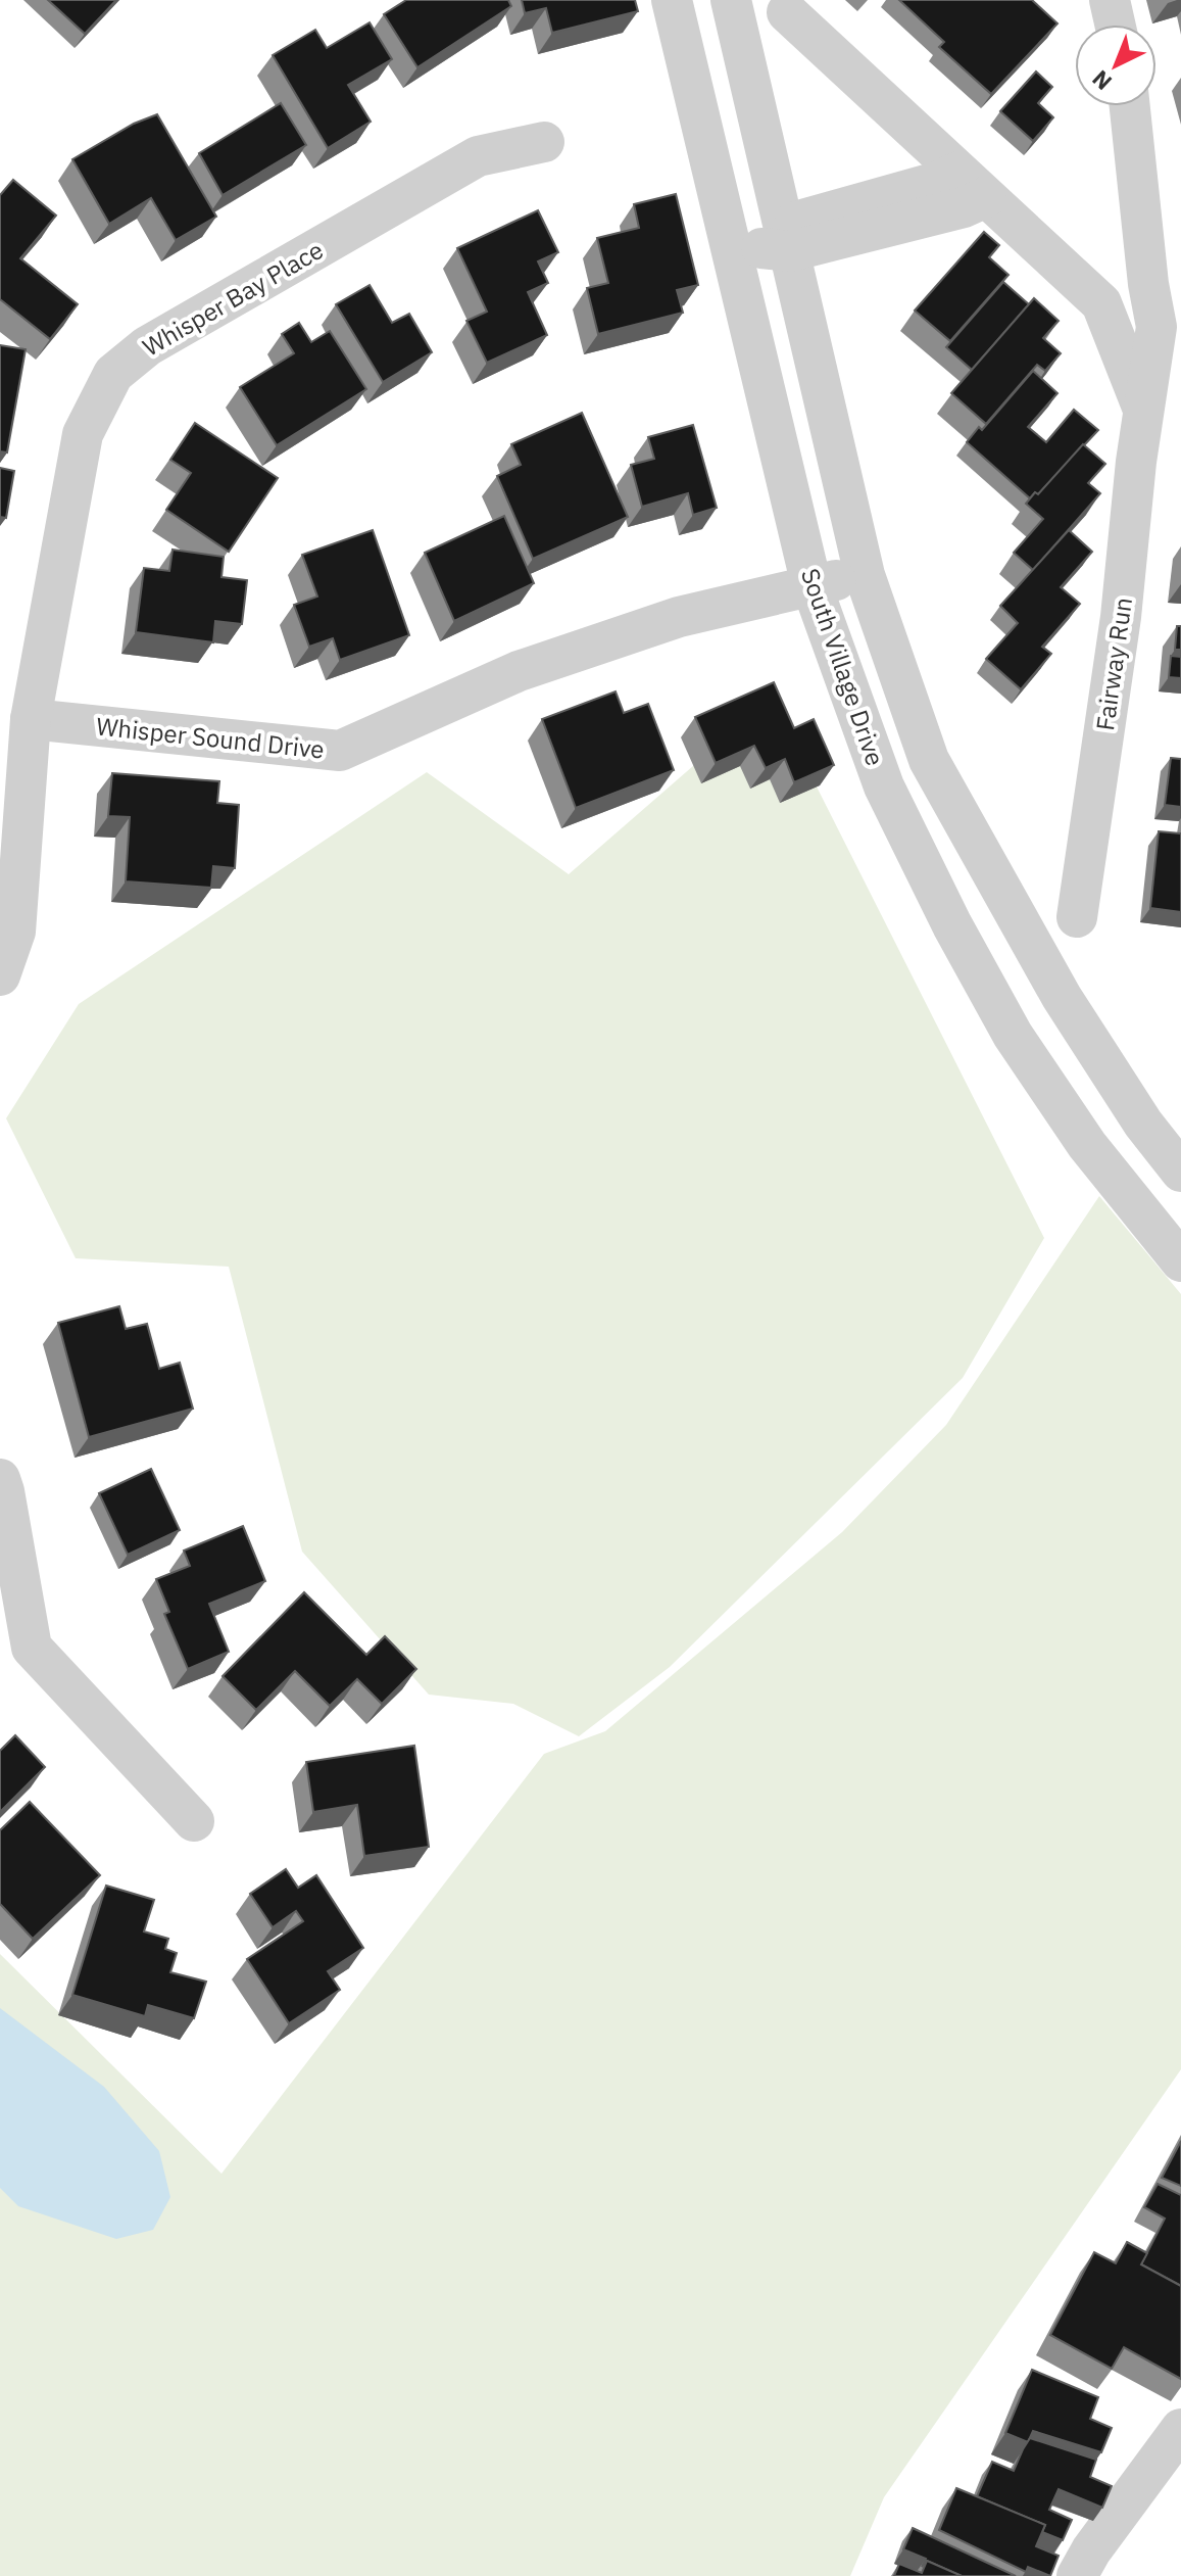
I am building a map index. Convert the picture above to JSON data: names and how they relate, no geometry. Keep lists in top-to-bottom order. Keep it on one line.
{"streets":{"street":["Whisper Bay Place","Fairway Run","South Village Drive","Whisper Sound Drive"]},"crossings":[["Whisper Bay Place","Whisper Sound Drive"],["South Village Drive","Whisper Sound Drive"]],"north":"bottom left"}
